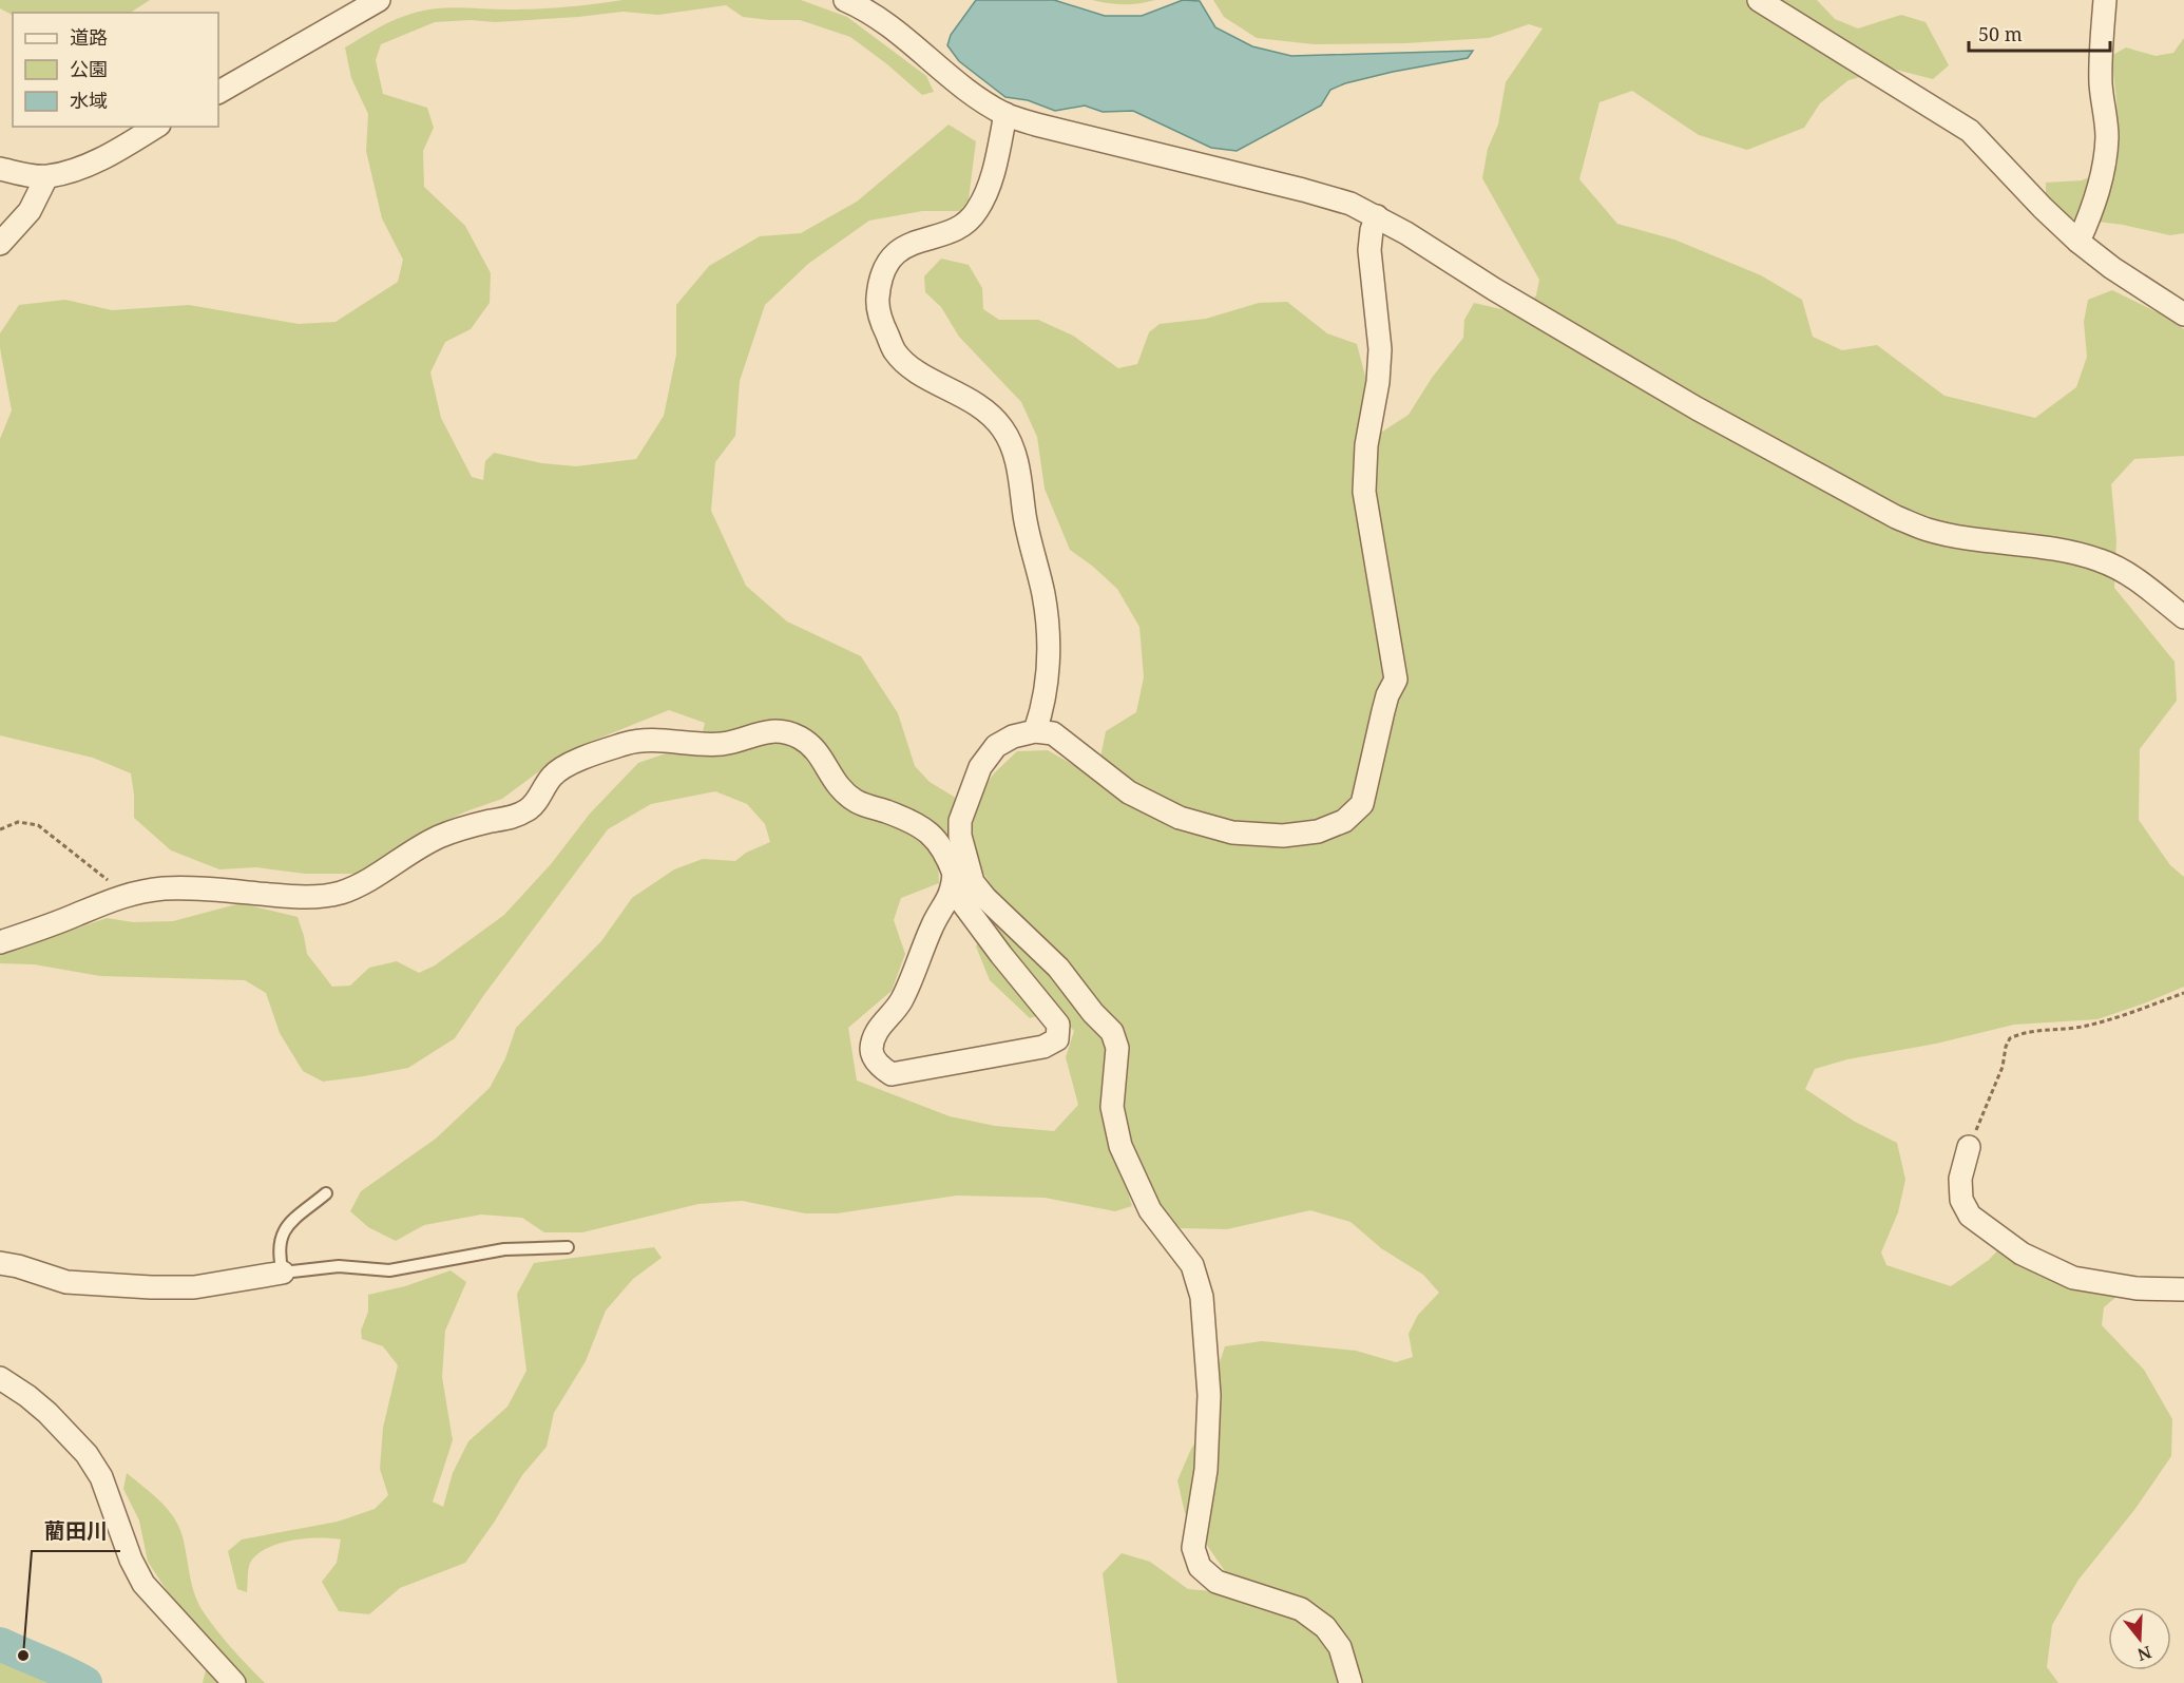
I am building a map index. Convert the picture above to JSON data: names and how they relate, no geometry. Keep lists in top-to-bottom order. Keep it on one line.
{"places":["藺田川"],"legend":["道路","公園","水域"],"scale_bar":"50 m","north":"bottom"}
